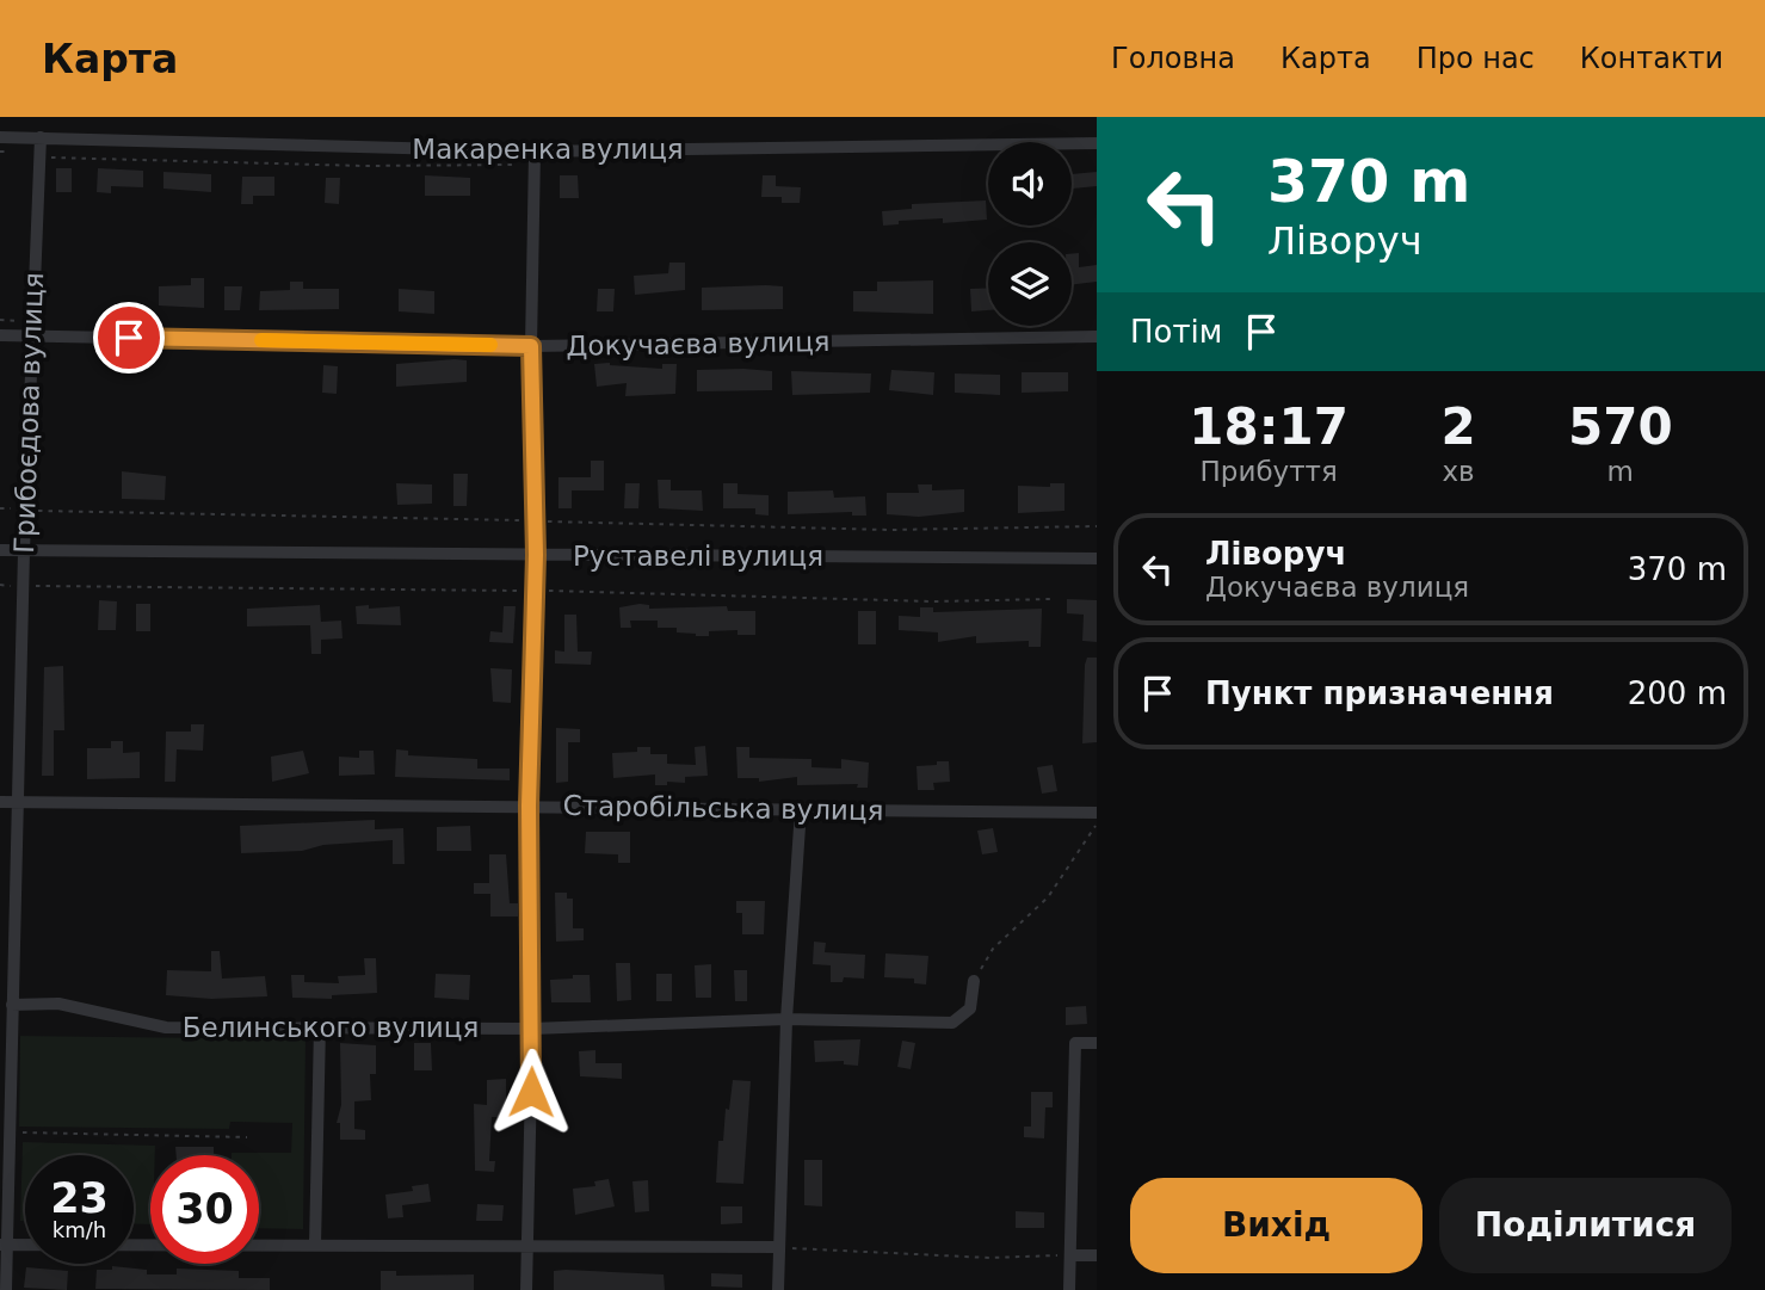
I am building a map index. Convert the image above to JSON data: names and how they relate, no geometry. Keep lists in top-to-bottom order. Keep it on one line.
{"streets":{"street":["Макаренка вулиця","Докучаєва вулиця","Грибоєдова вулиця","Руставелі вулиця","Старобільська вулиця","Белинського вулиця"]},"crossings":[["Макаренка вулиця","Грибоєдова вулиця"],["Докучаєва вулиця","Грибоєдова вулиця"],["Грибоєдова вулиця","Руставелі вулиця"],["Грибоєдова вулиця","Старобільська вулиця"],["Грибоєдова вулиця","Белинського вулиця"]],"page":{"header":"Карта","nav":["Головна","Карта","Про нас","Контакти"],"turn":["370 m","Ліворуч"],"then":"Потім","eta":["18:17","Прибуття","2","хв","570","m"],"list":[{"name":"Ліворуч","note":"Докучаєва вулиця","value":"370 m"},{"name":"Пункт призначення","value":"200 m"}],"speed":"23 km/h","limit":"30","buttons":["Вихід","Поділитися"]}}
